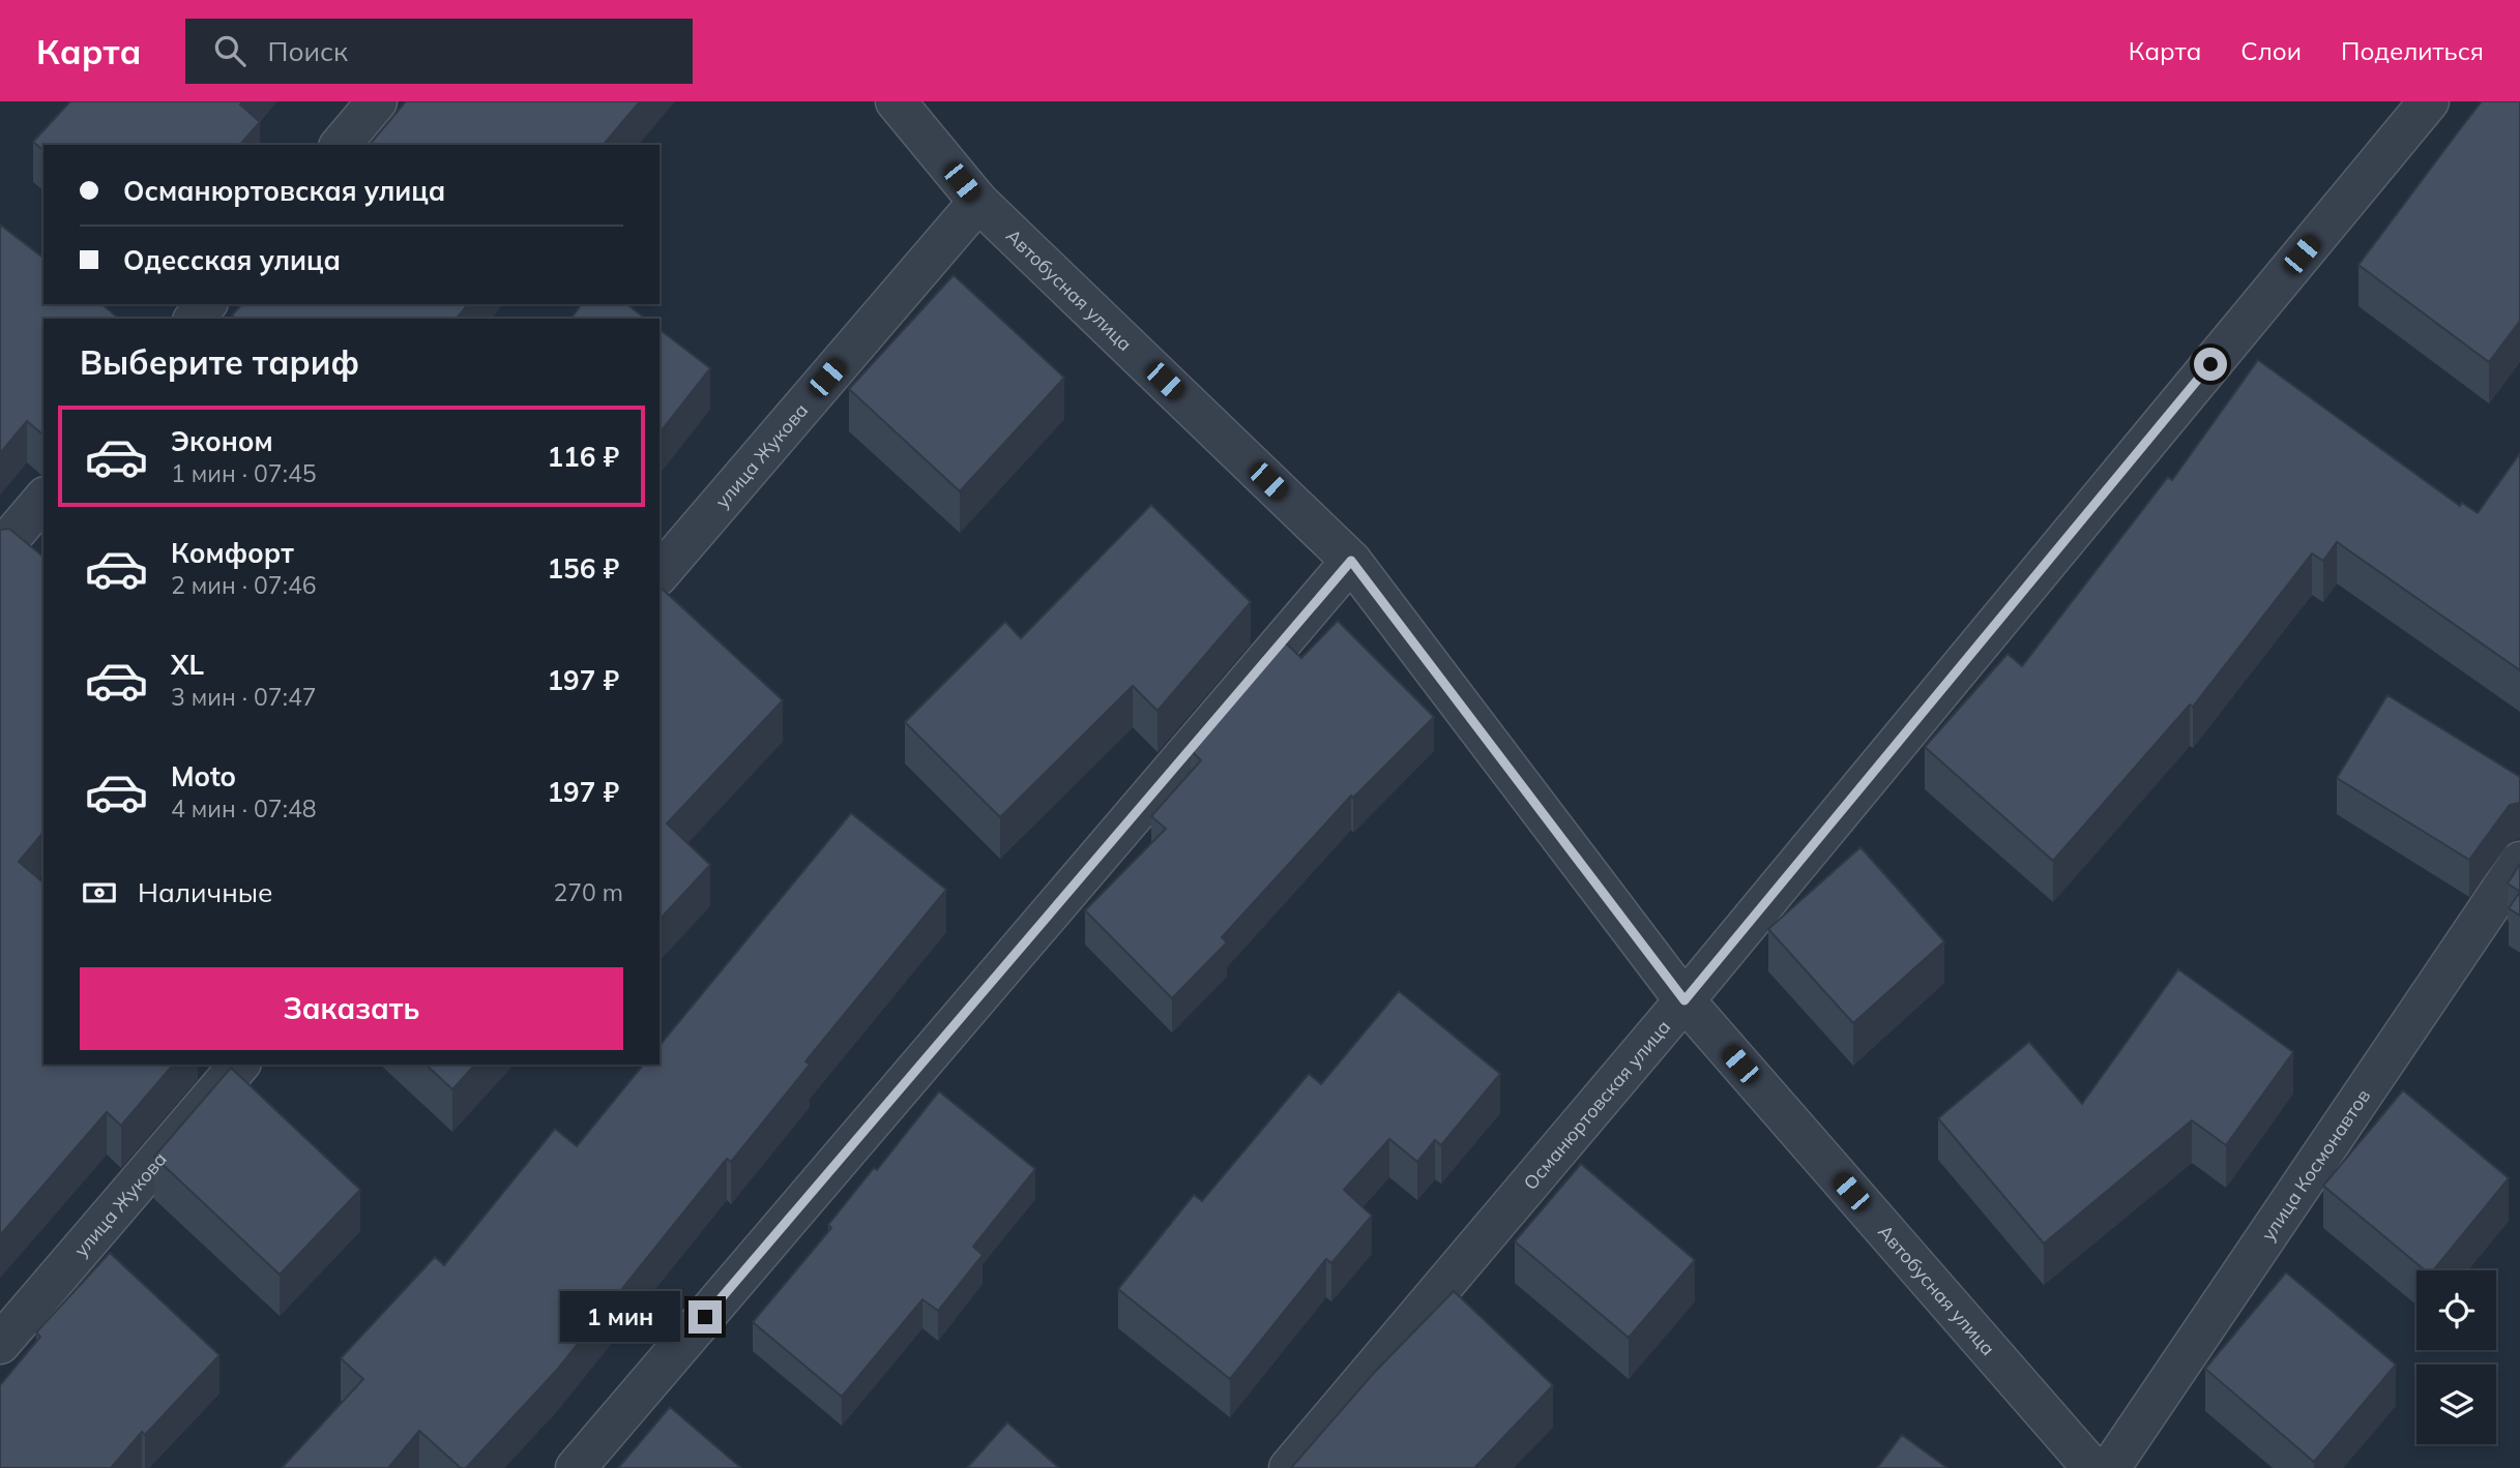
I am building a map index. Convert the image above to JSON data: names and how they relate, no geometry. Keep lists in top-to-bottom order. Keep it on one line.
{"streets":{"street":["Автобусная улица","улица Жукова","Османюртовская улица","улица Космонавтов"]},"crossings":[["Автобусная улица","улица Жукова"],["Автобусная улица","Османюртовская улица"]],"page":{"header":"Карта","search":"Поиск","nav":["Карта","Слои","Поделиться"],"banner":["Османюртовская улица","Одесская улица"],"heading":"Выберите тариф","list":[{"name":"Эконом","note":"1 мин · 07:45","value":"116 ₽"},{"name":"Комфорт","note":"2 мин · 07:46","value":"156 ₽"},{"name":"XL","note":"3 мин · 07:47","value":"197 ₽"},{"name":"Moto","note":"4 мин · 07:48","value":"197 ₽"}],"pay":["Наличные","270 m"],"buttons":"Заказать","bubble":"1 мин"}}
